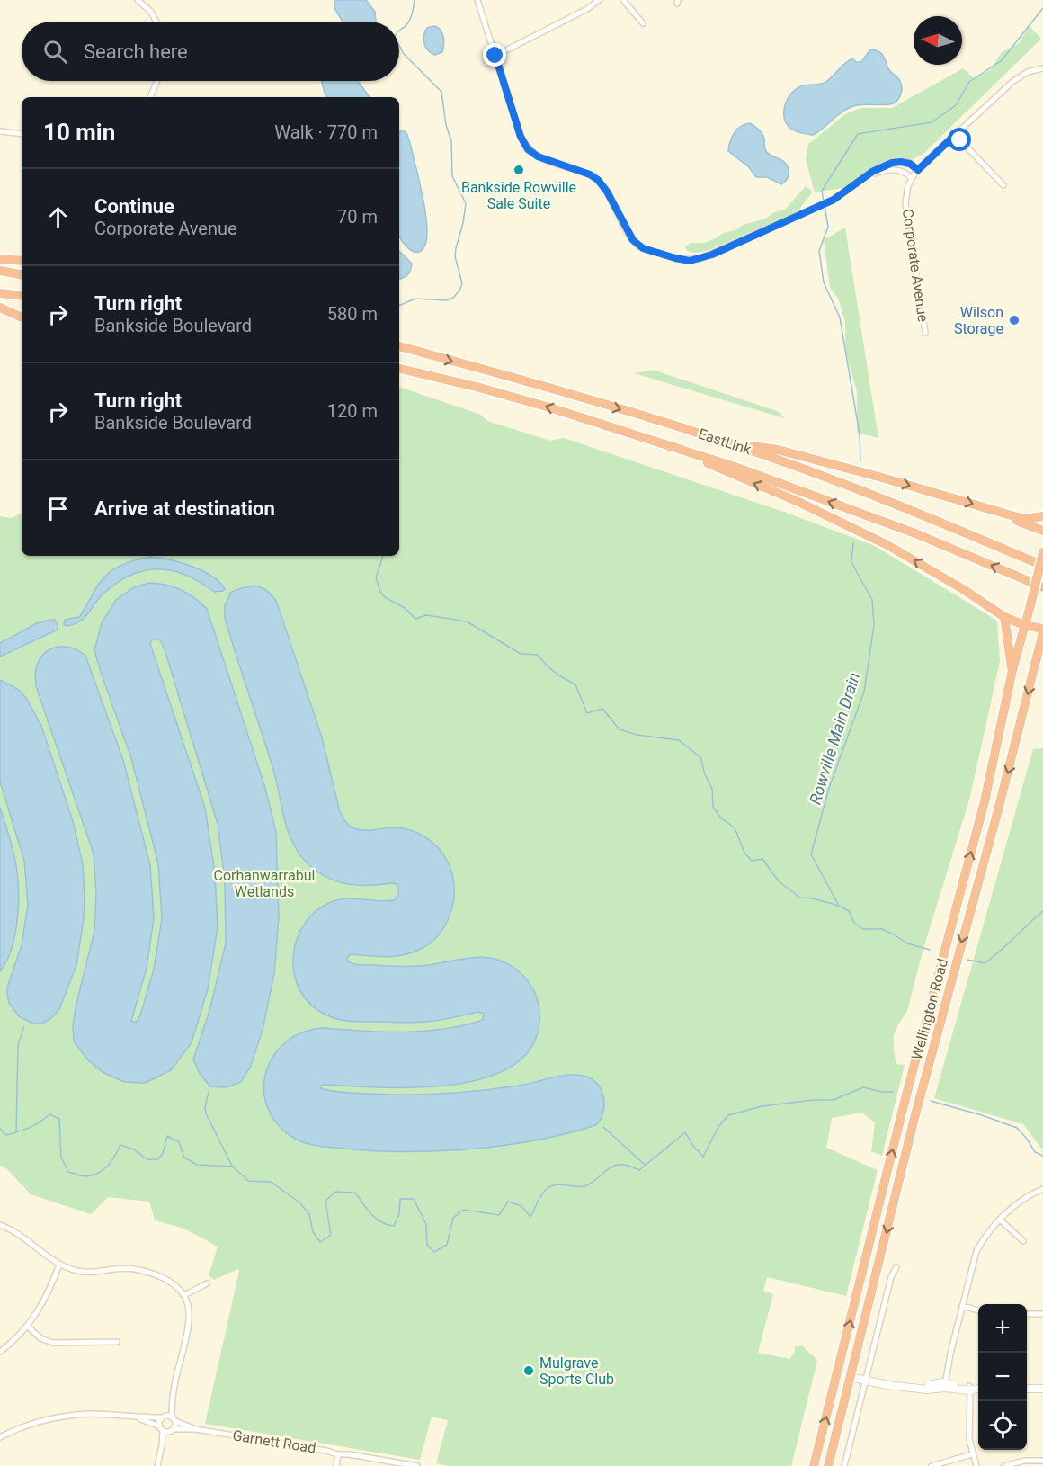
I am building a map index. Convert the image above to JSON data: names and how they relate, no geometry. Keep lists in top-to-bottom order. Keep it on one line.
{"streets":{"highway":["EastLink","Wellington Road"],"street":["Corporate Avenue","Garnett Road"]},"water":["Rowville Main Drain"],"parks":["Corhanwarrabul Wetlands"],"places":["Bankside Rowville Sale Suite","Wilson Storage","Mulgrave Sports Club"],"north":"left","page":{"search":"Search here","heading":["10 min","Walk · 770 m"],"list":[["Continue","Corporate Avenue","70 m"],["Turn right","Bankside Boulevard","580 m"],["Turn right","Bankside Boulevard","120 m"],"Arrive at destination"],"map_buttons":["+","−"]}}
